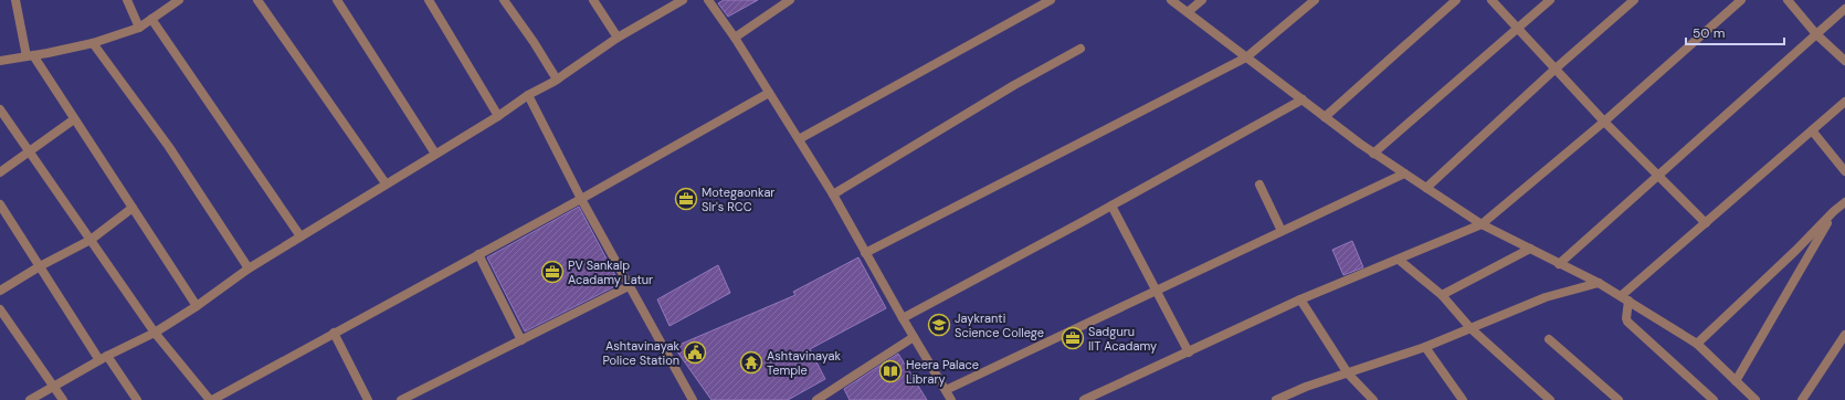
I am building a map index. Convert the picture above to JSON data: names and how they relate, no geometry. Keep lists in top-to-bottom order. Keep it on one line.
{"places":{"office":["Motegaonkar SIr's RCC","PV Sankalp Acadamy Latur","Sadguru IIT Acadamy"],"school or university":["Jaykranti Science College"],"public building":["Ashtavinayak Police Station"],"temple":["Ashtavinayak Temple"],"library":["Heera Palace Library"]},"scale_bar":"50 m"}
